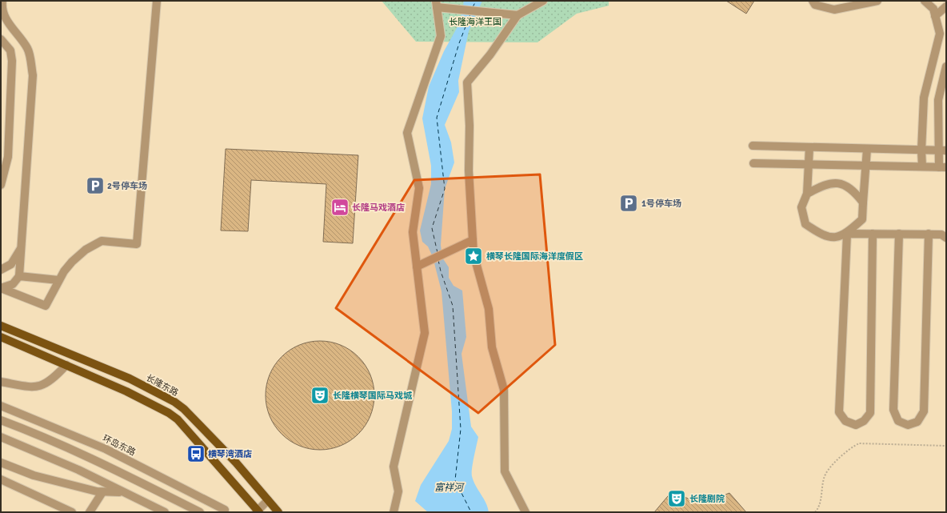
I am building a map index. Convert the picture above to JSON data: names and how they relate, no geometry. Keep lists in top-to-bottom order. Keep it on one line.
{"streets":{"main road":["长隆东路"],"street":["环岛东路"]},"water":["富祥河"],"parks":["长隆海洋王国"],"places":{"parking":["2号停车场","1号停车场"],"hotel":["长隆马戏酒店"],"place":["横琴长隆国际海洋度假区"],"theatre":["长隆横琴国际马戏城","长隆剧院"],"bus stop":["横琴湾酒店"]}}
